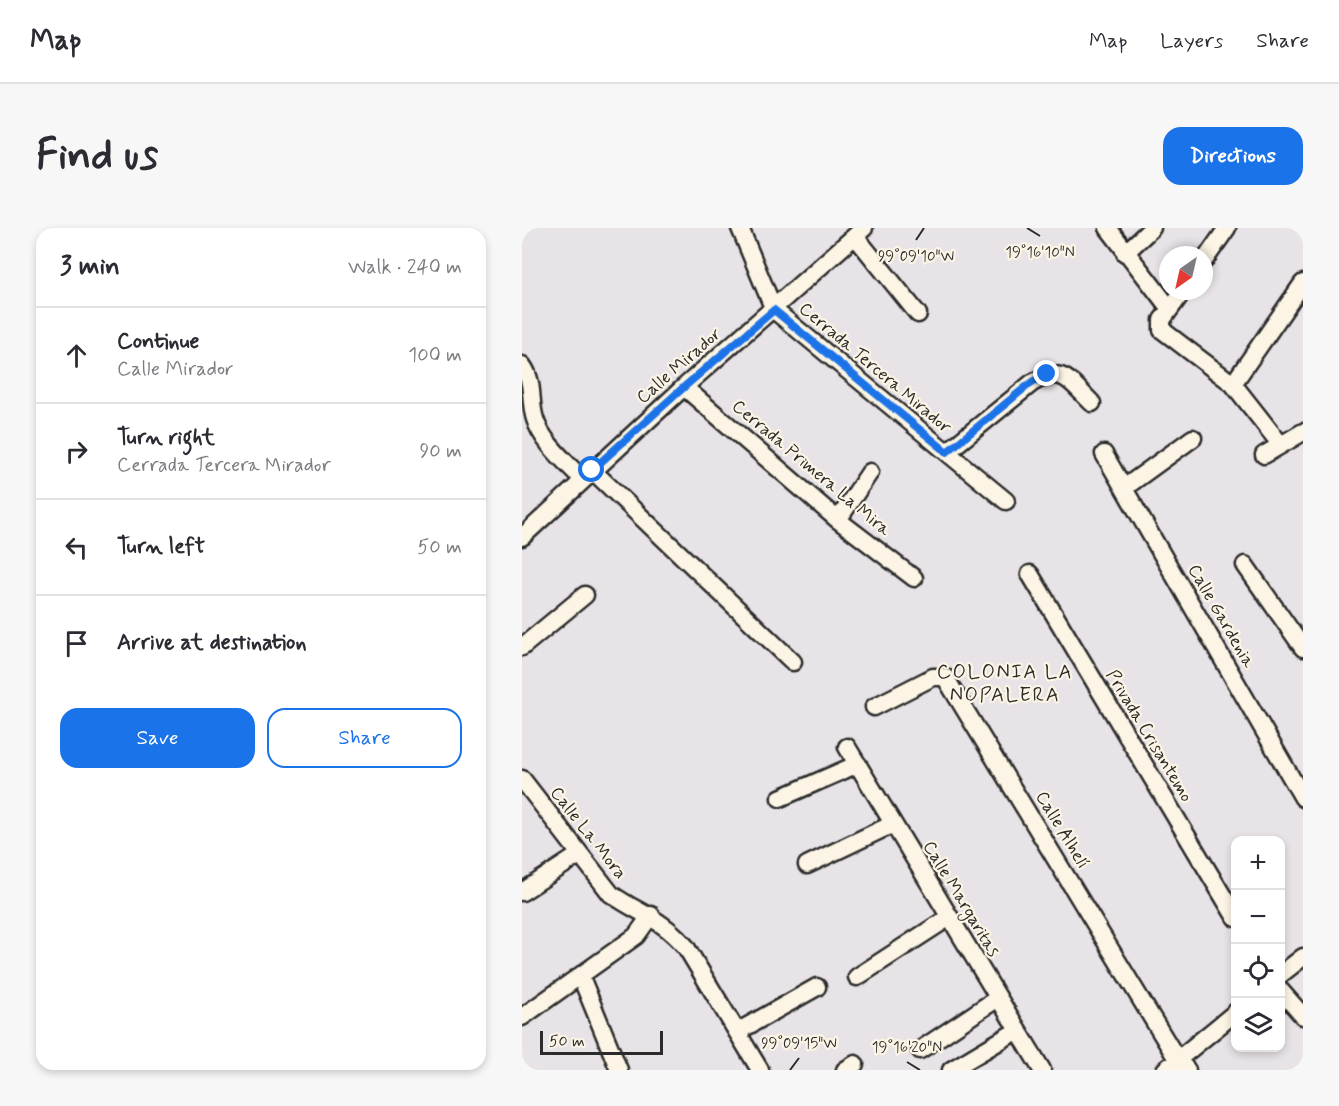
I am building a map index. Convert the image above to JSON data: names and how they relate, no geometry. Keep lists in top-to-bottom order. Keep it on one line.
{"streets":{"street":["Calle Mirador","Cerrada Tercera Mirador","Cerrada Primera La Mira","Calle Gardenia","Privada Crisantemo","Calle Alhelí","Calle La Mora","Calle Margaritas"]},"crossings":[["Calle Mirador","Cerrada Tercera Mirador"],["Calle Mirador","Cerrada Primera La Mira"]],"districts":["COLONIA LA NOPALERA"],"scale_bar":"50 m","north":"bottom left","page":{"header":"Map","nav":["Map","Layers","Share"],"buttons":["Directions",["Save","Share"]],"title":"Find us","heading":["3 min","Walk · 240 m"],"list":[["Continue","Calle Mirador","100 m"],["Turn right","Cerrada Tercera Mirador","90 m"],["Turn left","50 m"],"Arrive at destination"],"map_buttons":["+","−"],"scale":"50 m"},"coordinates":["19°16'10\"N","99°09'10\"W","99°09'15\"W","19°16'20\"N"]}
